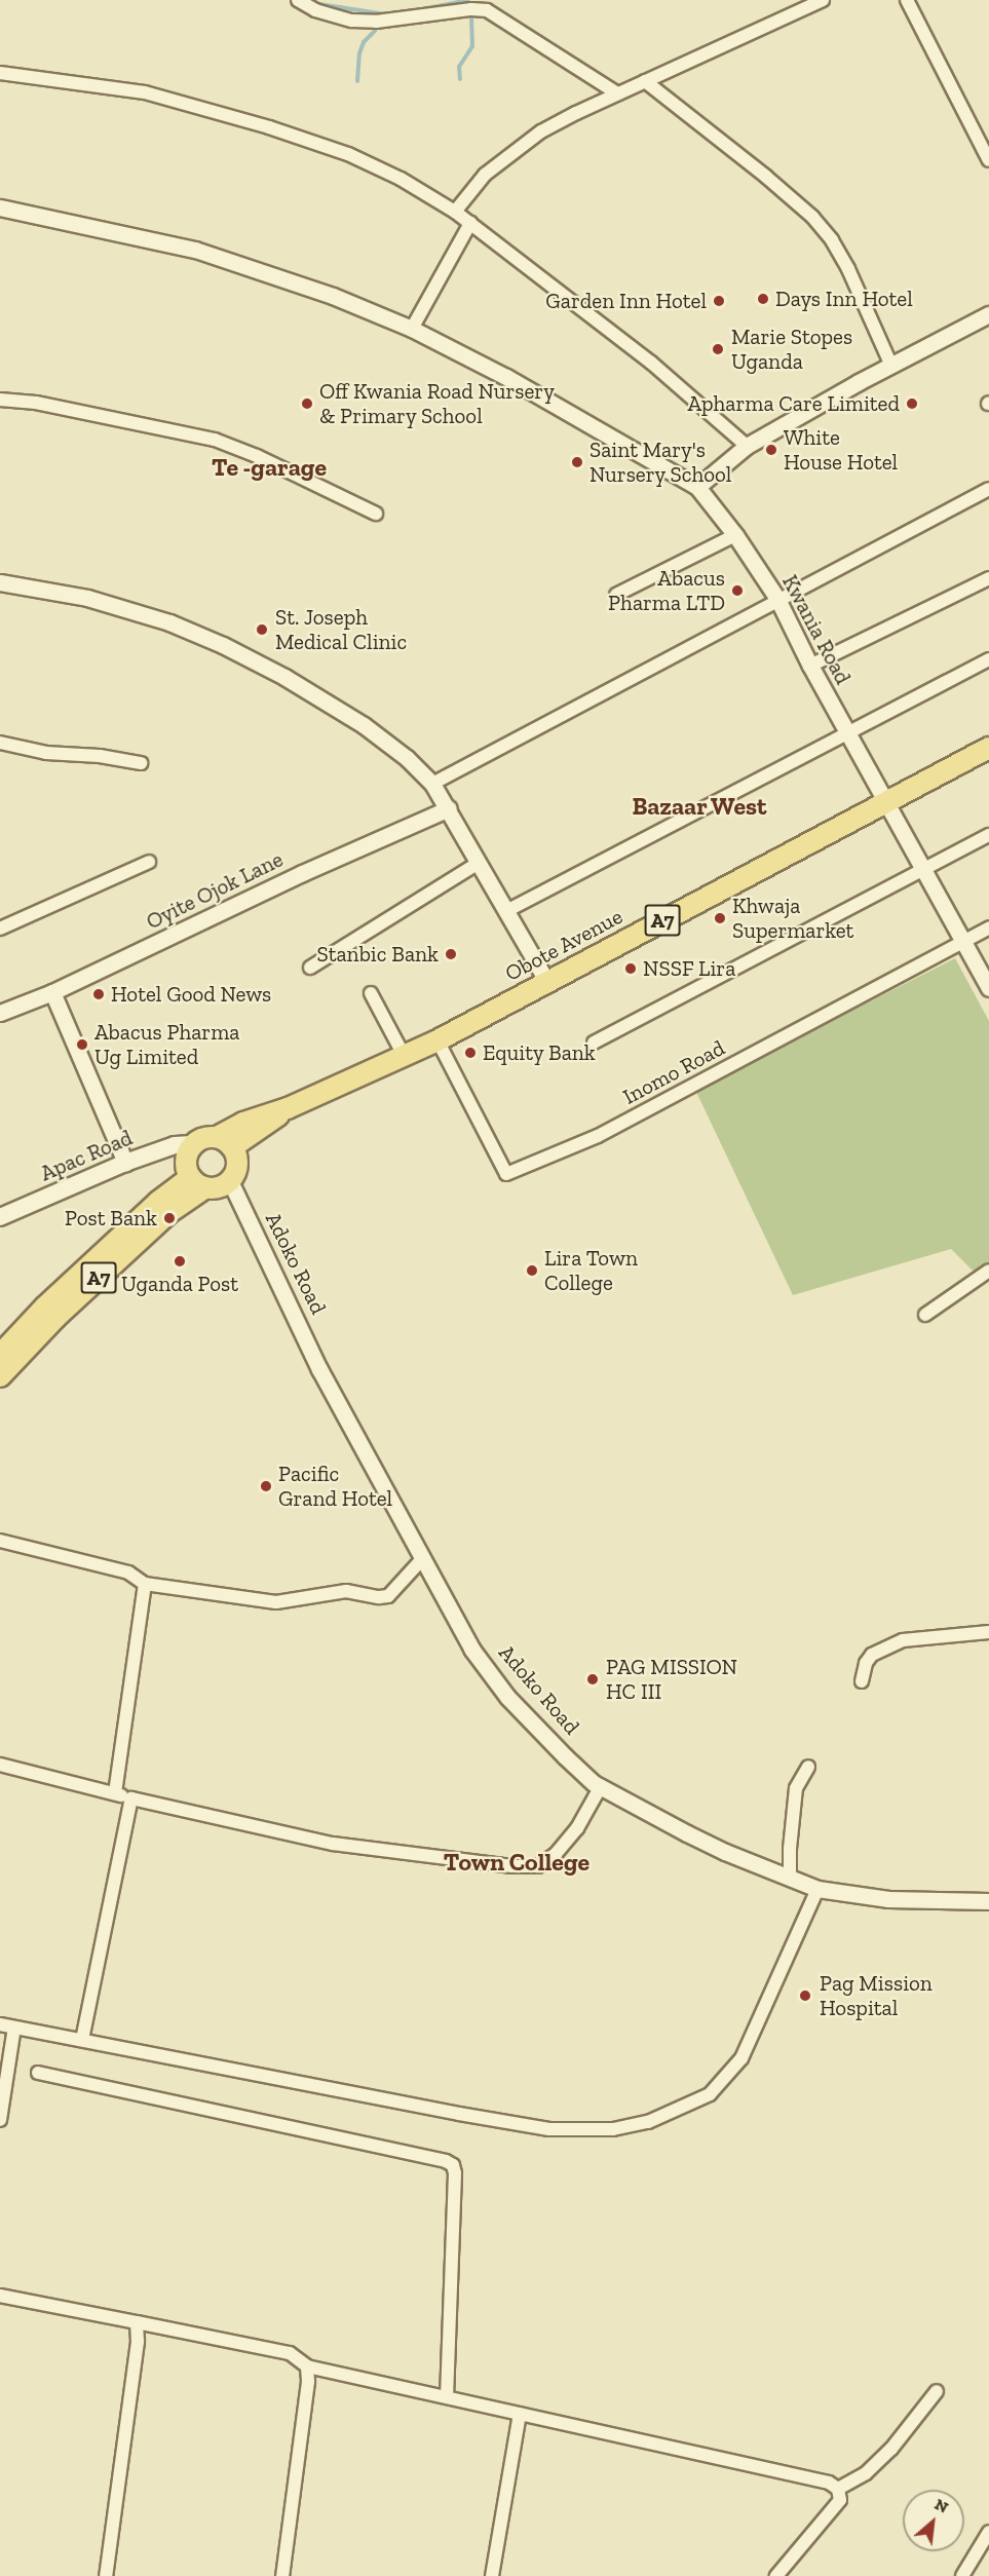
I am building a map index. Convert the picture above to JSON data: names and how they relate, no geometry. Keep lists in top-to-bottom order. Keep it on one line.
{"streets":{"main road":["A7","Obote Avenue","Apac Road"],"street":["Kwania Road","Oyite Ojok Lane","Inomo Road","Adoko Road"]},"crossings":[["Kwania Road","Obote Avenue"],["A7","Obote Avenue"],["A7","Apac Road"],["A7","Adoko Road"],["Obote Avenue","Inomo Road"],["Obote Avenue","Apac Road"],["Obote Avenue","Adoko Road"],["Apac Road","Adoko Road"]],"districts":["Te -garage","Bazaar West","Town College"],"places":["Days Inn Hotel","Garden Inn Hotel","Marie Stopes Uganda","Off Kwania Road Nursery & Primary School","Apharma Care Limited","White House Hotel","Saint Mary's Nursery School","Abacus Pharma LTD","St. Joseph Medical Clinic","Khwaja Supermarket","Stanbic Bank","NSSF Lira","Hotel Good News","Abacus Pharma Ug Limited","Equity Bank","Post Bank","Uganda Post","Lira Town College","Pacific Grand Hotel","PAG MISSION HC III","Pag Mission Hospital"],"north":"top right"}
